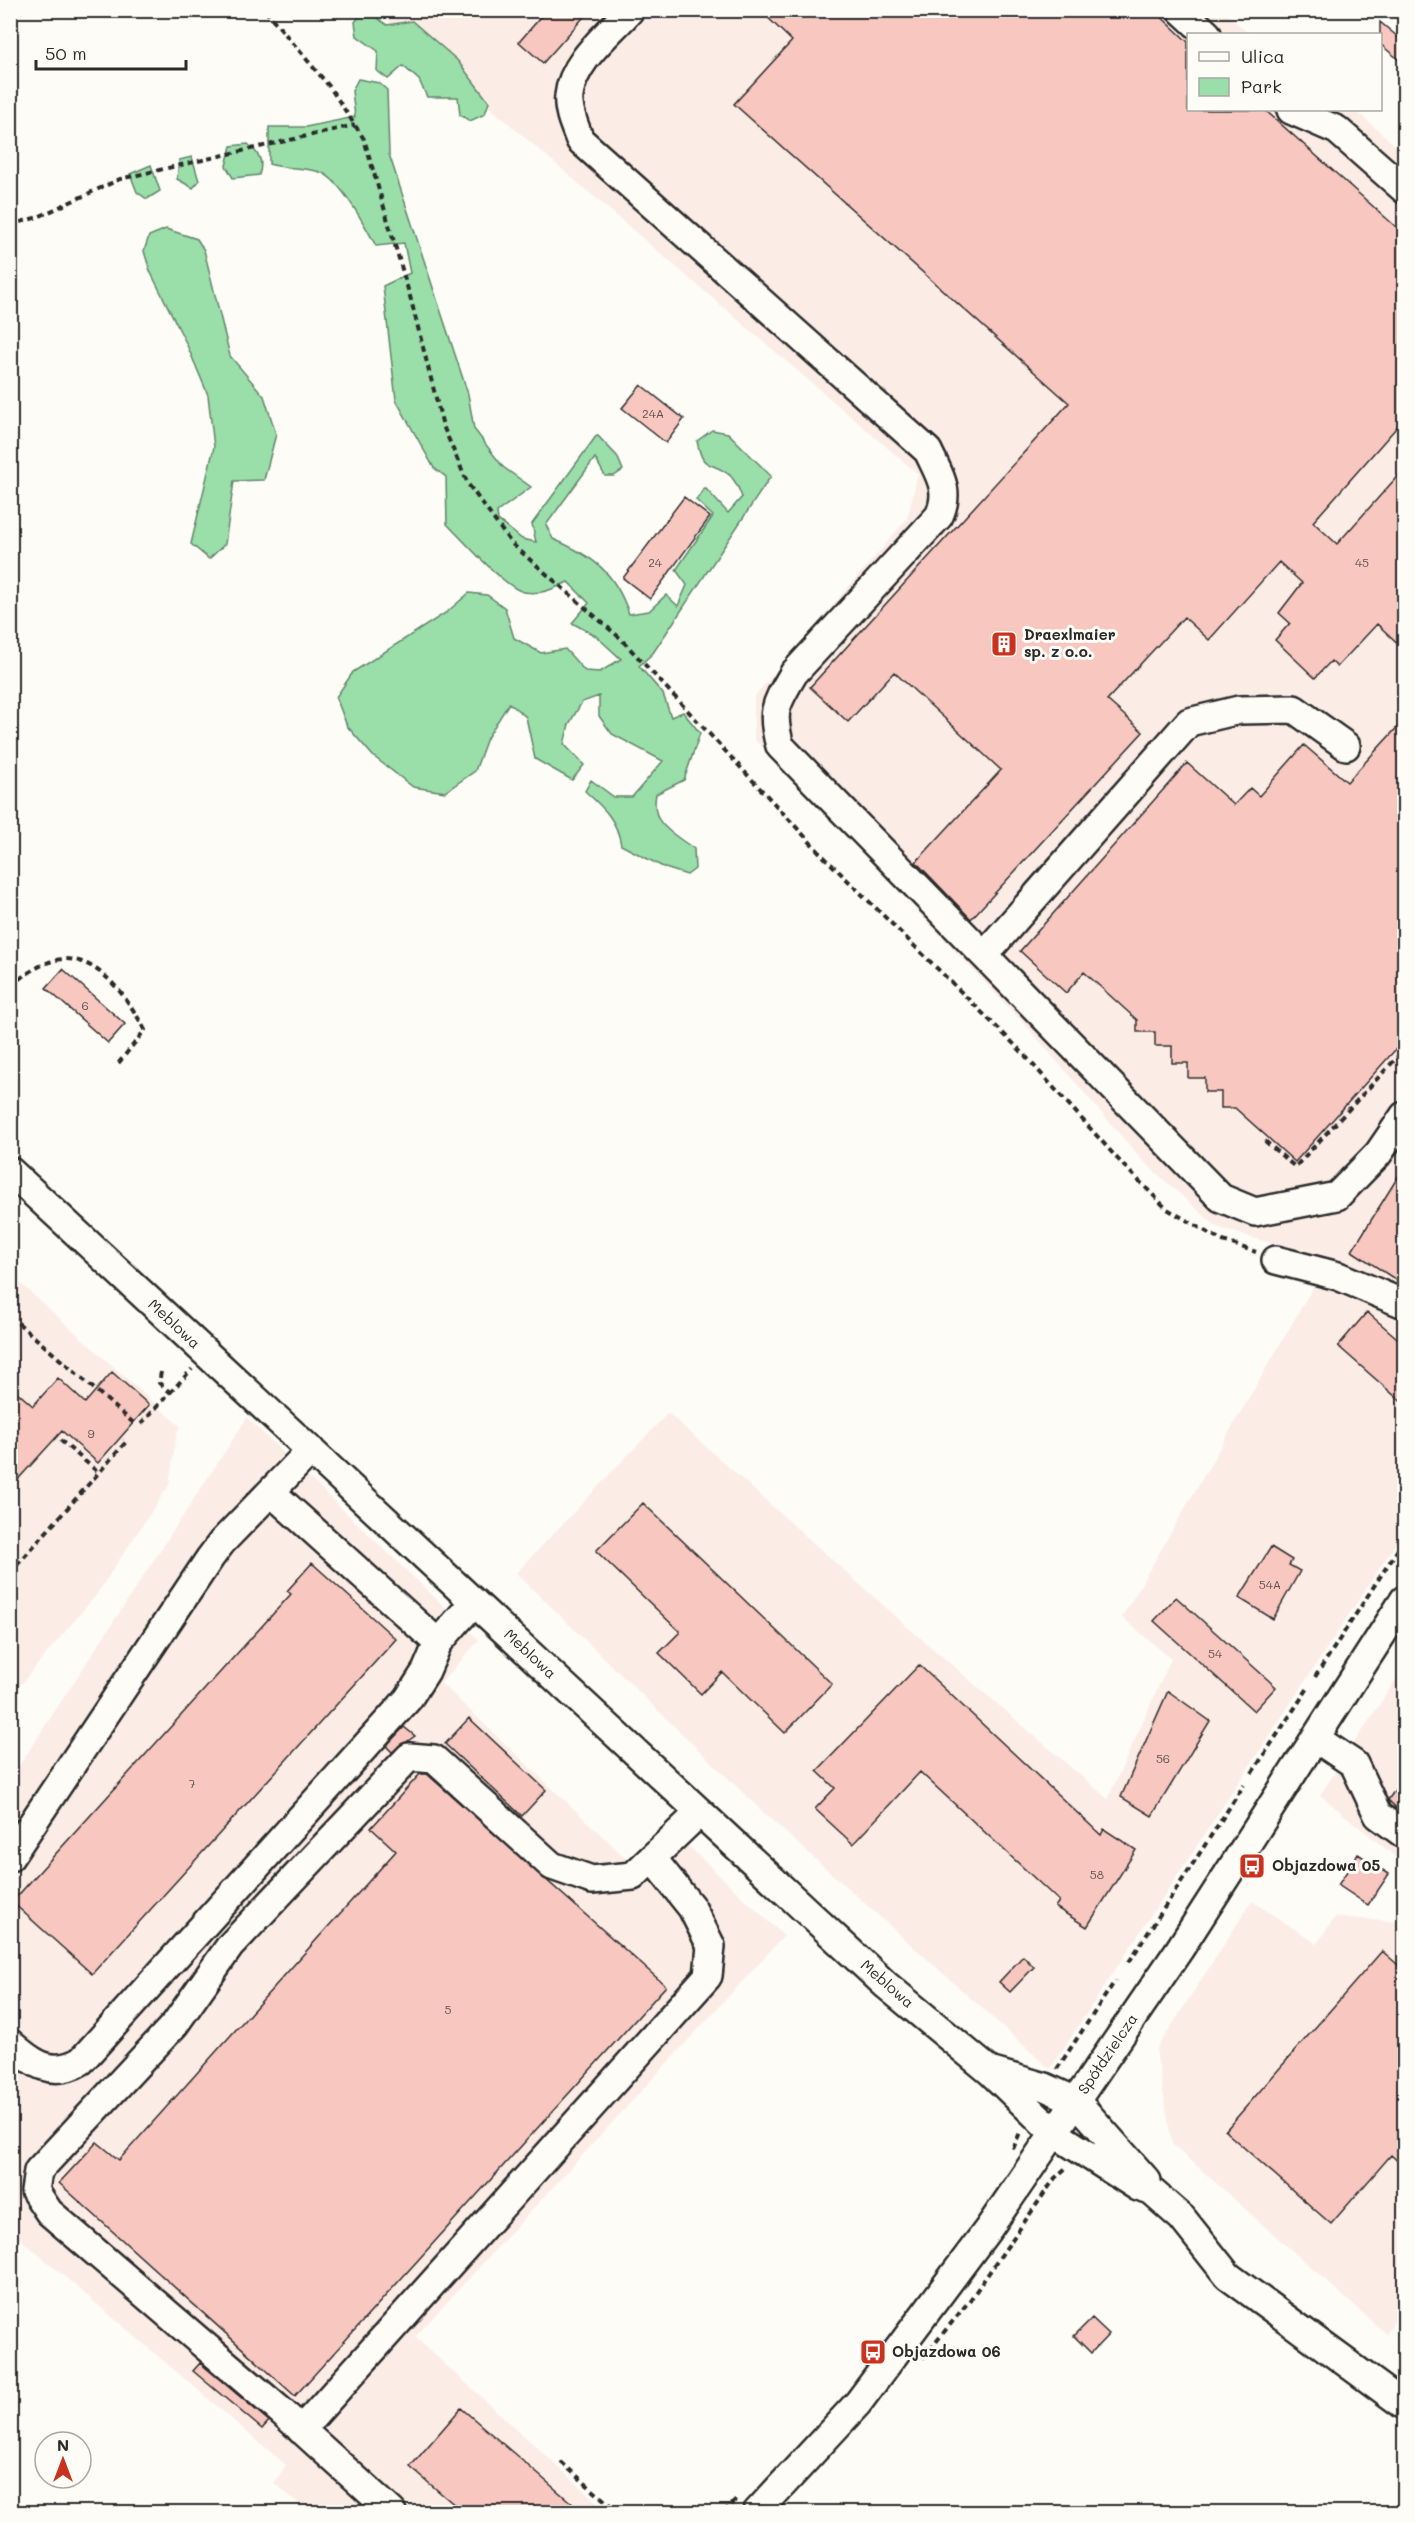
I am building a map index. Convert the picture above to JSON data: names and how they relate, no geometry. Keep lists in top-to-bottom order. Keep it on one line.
{"streets":{"street":["Meblowa","Spółdzielcza"]},"crossings":[["Meblowa","Spółdzielcza"]],"places":{"building":["Draexlmaier sp. z o.o."],"bus stop":["Objazdowa 05","Objazdowa 06"]},"house_numbers":["24A","24","45","6","9","54A","54","56","7","58","5"],"legend":["Ulica","Park"],"scale_bar":"50 m","north":"top"}
